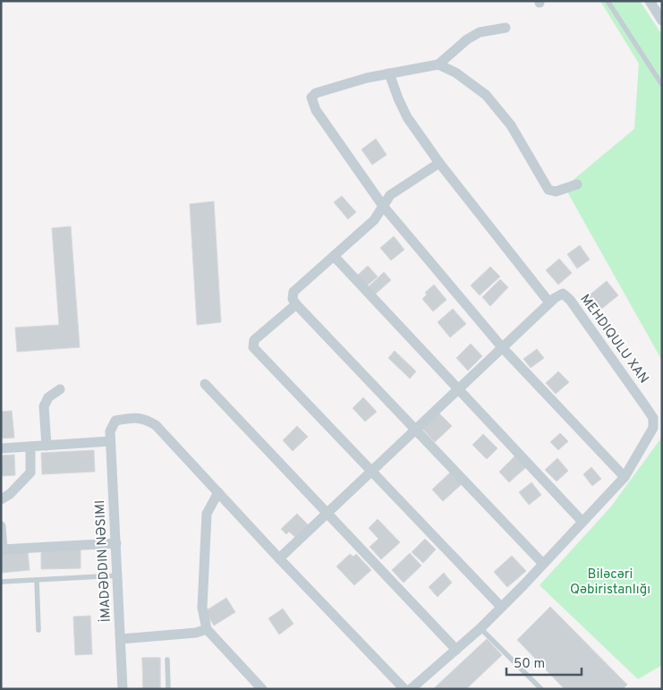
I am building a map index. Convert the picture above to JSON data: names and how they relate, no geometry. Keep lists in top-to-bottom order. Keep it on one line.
{"streets":{"street":["MEHDIQULU XAN","İMADƏDDIN NƏSIMI"]},"parks":["Biləcəri Qəbiristanlığı"],"scale_bar":"50 m"}
